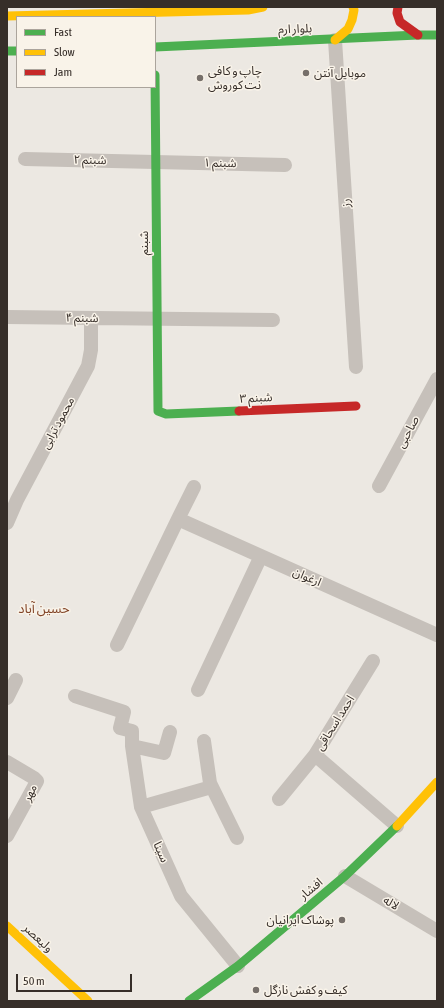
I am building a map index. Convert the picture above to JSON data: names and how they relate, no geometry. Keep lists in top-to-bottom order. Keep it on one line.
{"streets":{"street":["بلوار ارم","شبنم ۲","شبنم ۱","رز","شبنم","شبنم ۴","شبنم ۳","محمود ترابی","صاحبی","ارغوان","احمد اسحاقی","مهر","سینا","افشار","لاله","ولیعصر"]},"crossings":[["بلوار ارم","رز"],["شبنم ۲","شبنم ۱"],["شبنم ۲","شبنم"],["شبنم ۱","شبنم"],["شبنم","شبنم ۴"],["شبنم","شبنم ۳"],["شبنم ۴","محمود ترابی"],["احمد اسحاقی","افشار"],["سینا","افشار"],["افشار","لاله"]],"districts":["حسین آباد"],"places":["موبایل آنتن","چاپ و کافی نت کوروش","پوشاک ایرانیان","کیف و کفش نازگل"],"legend":["Fast","Slow","Jam"],"scale_bar":"50 m"}
